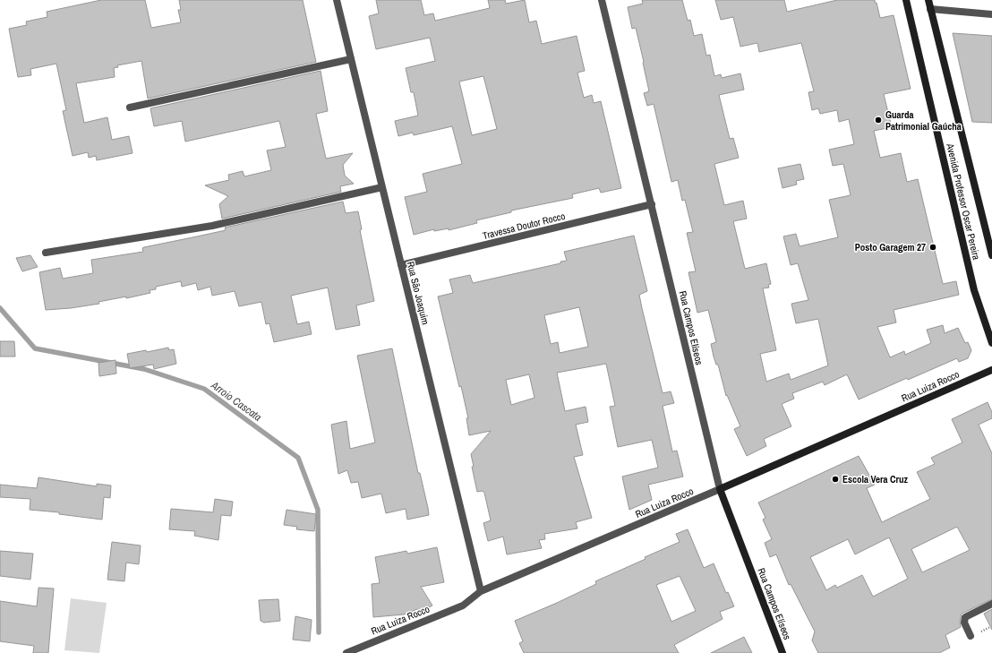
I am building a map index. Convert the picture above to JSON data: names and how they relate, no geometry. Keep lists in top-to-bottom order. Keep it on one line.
{"streets":{"main road":["Avenida Professor Oscar Pereira","Rua Campos Elíseos","Rua Luiza Rocco"],"street":["Travessa Doutor Rocco","Rua São Joaquim"]},"crossings":[["Travessa Doutor Rocco","Rua São Joaquim"],["Travessa Doutor Rocco","Rua Campos Elíseos"],["Rua São Joaquim","Rua Luiza Rocco"],["Rua Campos Elíseos","Rua Luiza Rocco"]],"water":["Arroio Cascata"],"places":["Guarda Patrimonial Gaúcha","Posto Garagem 27","Escola Vera Cruz"]}
